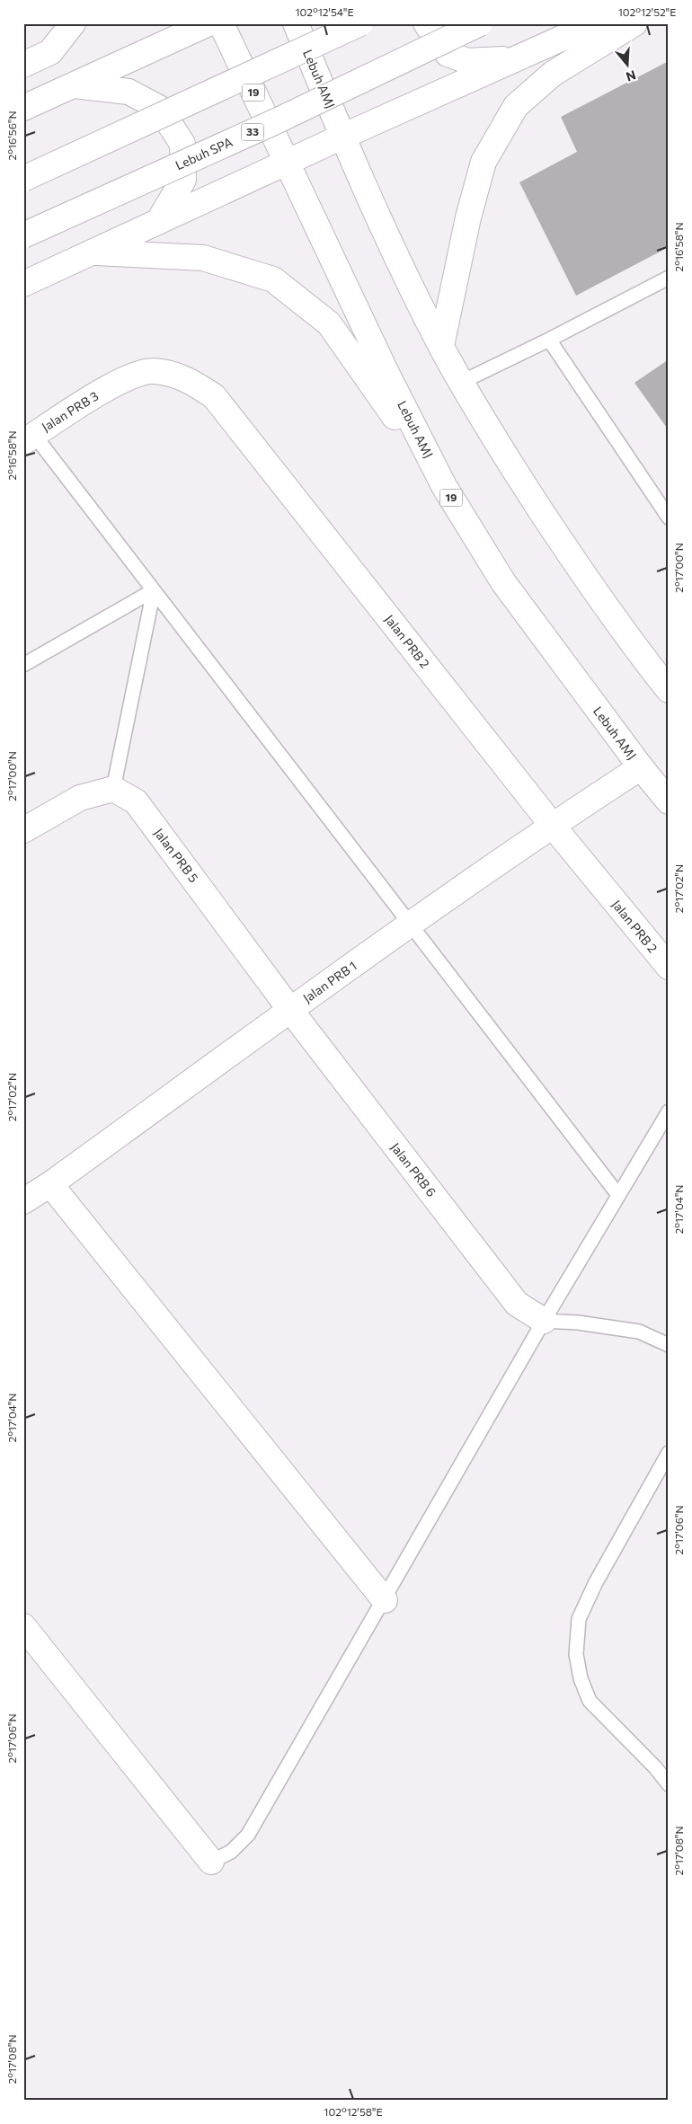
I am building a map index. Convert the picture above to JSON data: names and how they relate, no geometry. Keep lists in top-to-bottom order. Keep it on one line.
{"streets":{"main road":["Lebuh AMJ","19","33","Lebuh SPA","Jalan PRB 3","Jalan PRB 2","Jalan PRB 5","Jalan PRB 1","Jalan PRB 6"]},"crossings":[["Lebuh AMJ","Jalan PRB 1"],["Jalan PRB 3","Jalan PRB 2"],["Jalan PRB 2","Jalan PRB 1"],["Jalan PRB 5","Jalan PRB 1"],["Jalan PRB 5","Jalan PRB 6"],["Jalan PRB 1","Jalan PRB 6"]],"north":"bottom","coordinates":["102°12'54\"E","102°12'52\"E","2°16'56\"N","2°16'58\"N","2°17'00\"N","2°17'02\"N","2°17'04\"N","2°17'06\"N","2°17'08\"N","102°12'58\"E"]}
